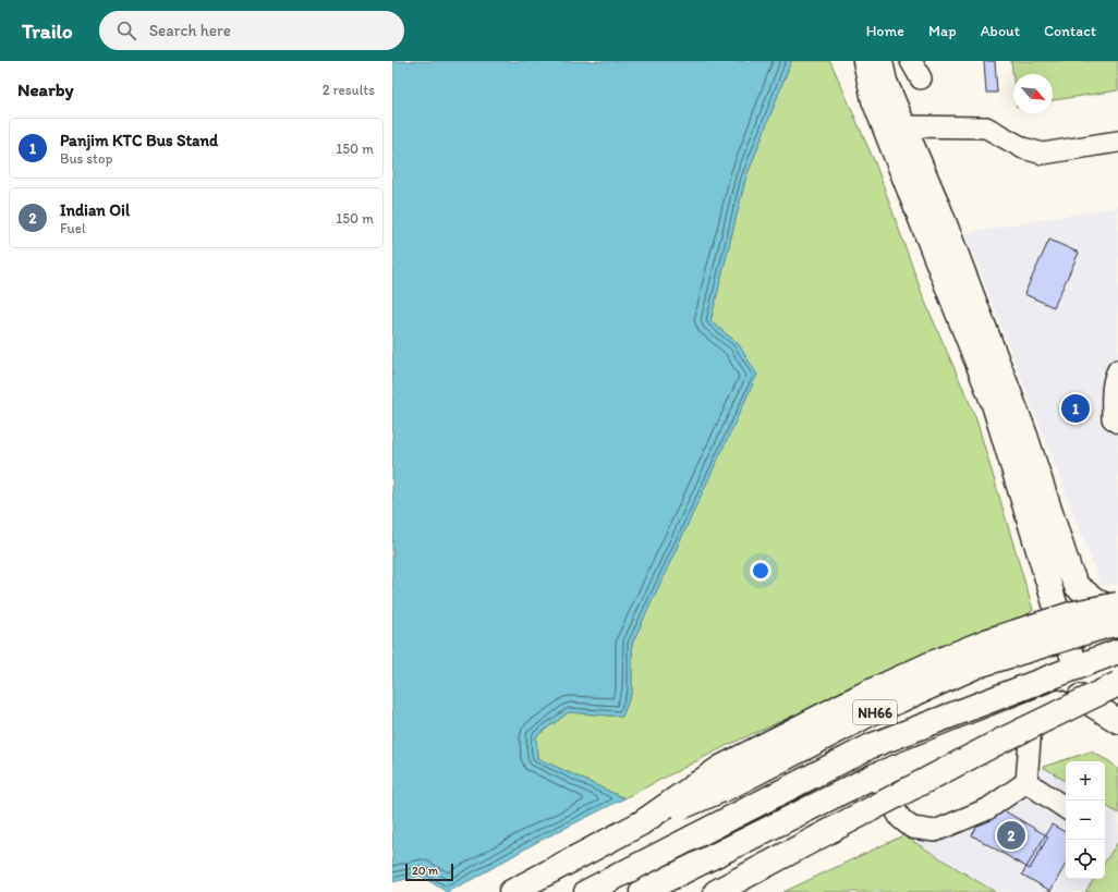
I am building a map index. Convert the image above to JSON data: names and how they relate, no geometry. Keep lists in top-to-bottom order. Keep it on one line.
{"streets":{"main road":["NH66"]},"scale_bar":"20 m","north":"bottom right","page":{"header":"Trailo","search":"Search here","nav":["Home","Map","About","Contact"],"heading":["Nearby","2 results"],"list":[{"mark":"1","name":"Panjim KTC Bus Stand","note":"Bus stop","value":"150 m"},{"mark":"2","name":"Indian Oil","note":"Fuel","value":"150 m"}],"pins":["1","2"],"map_buttons":["+","−"],"scale":"20 m"}}
